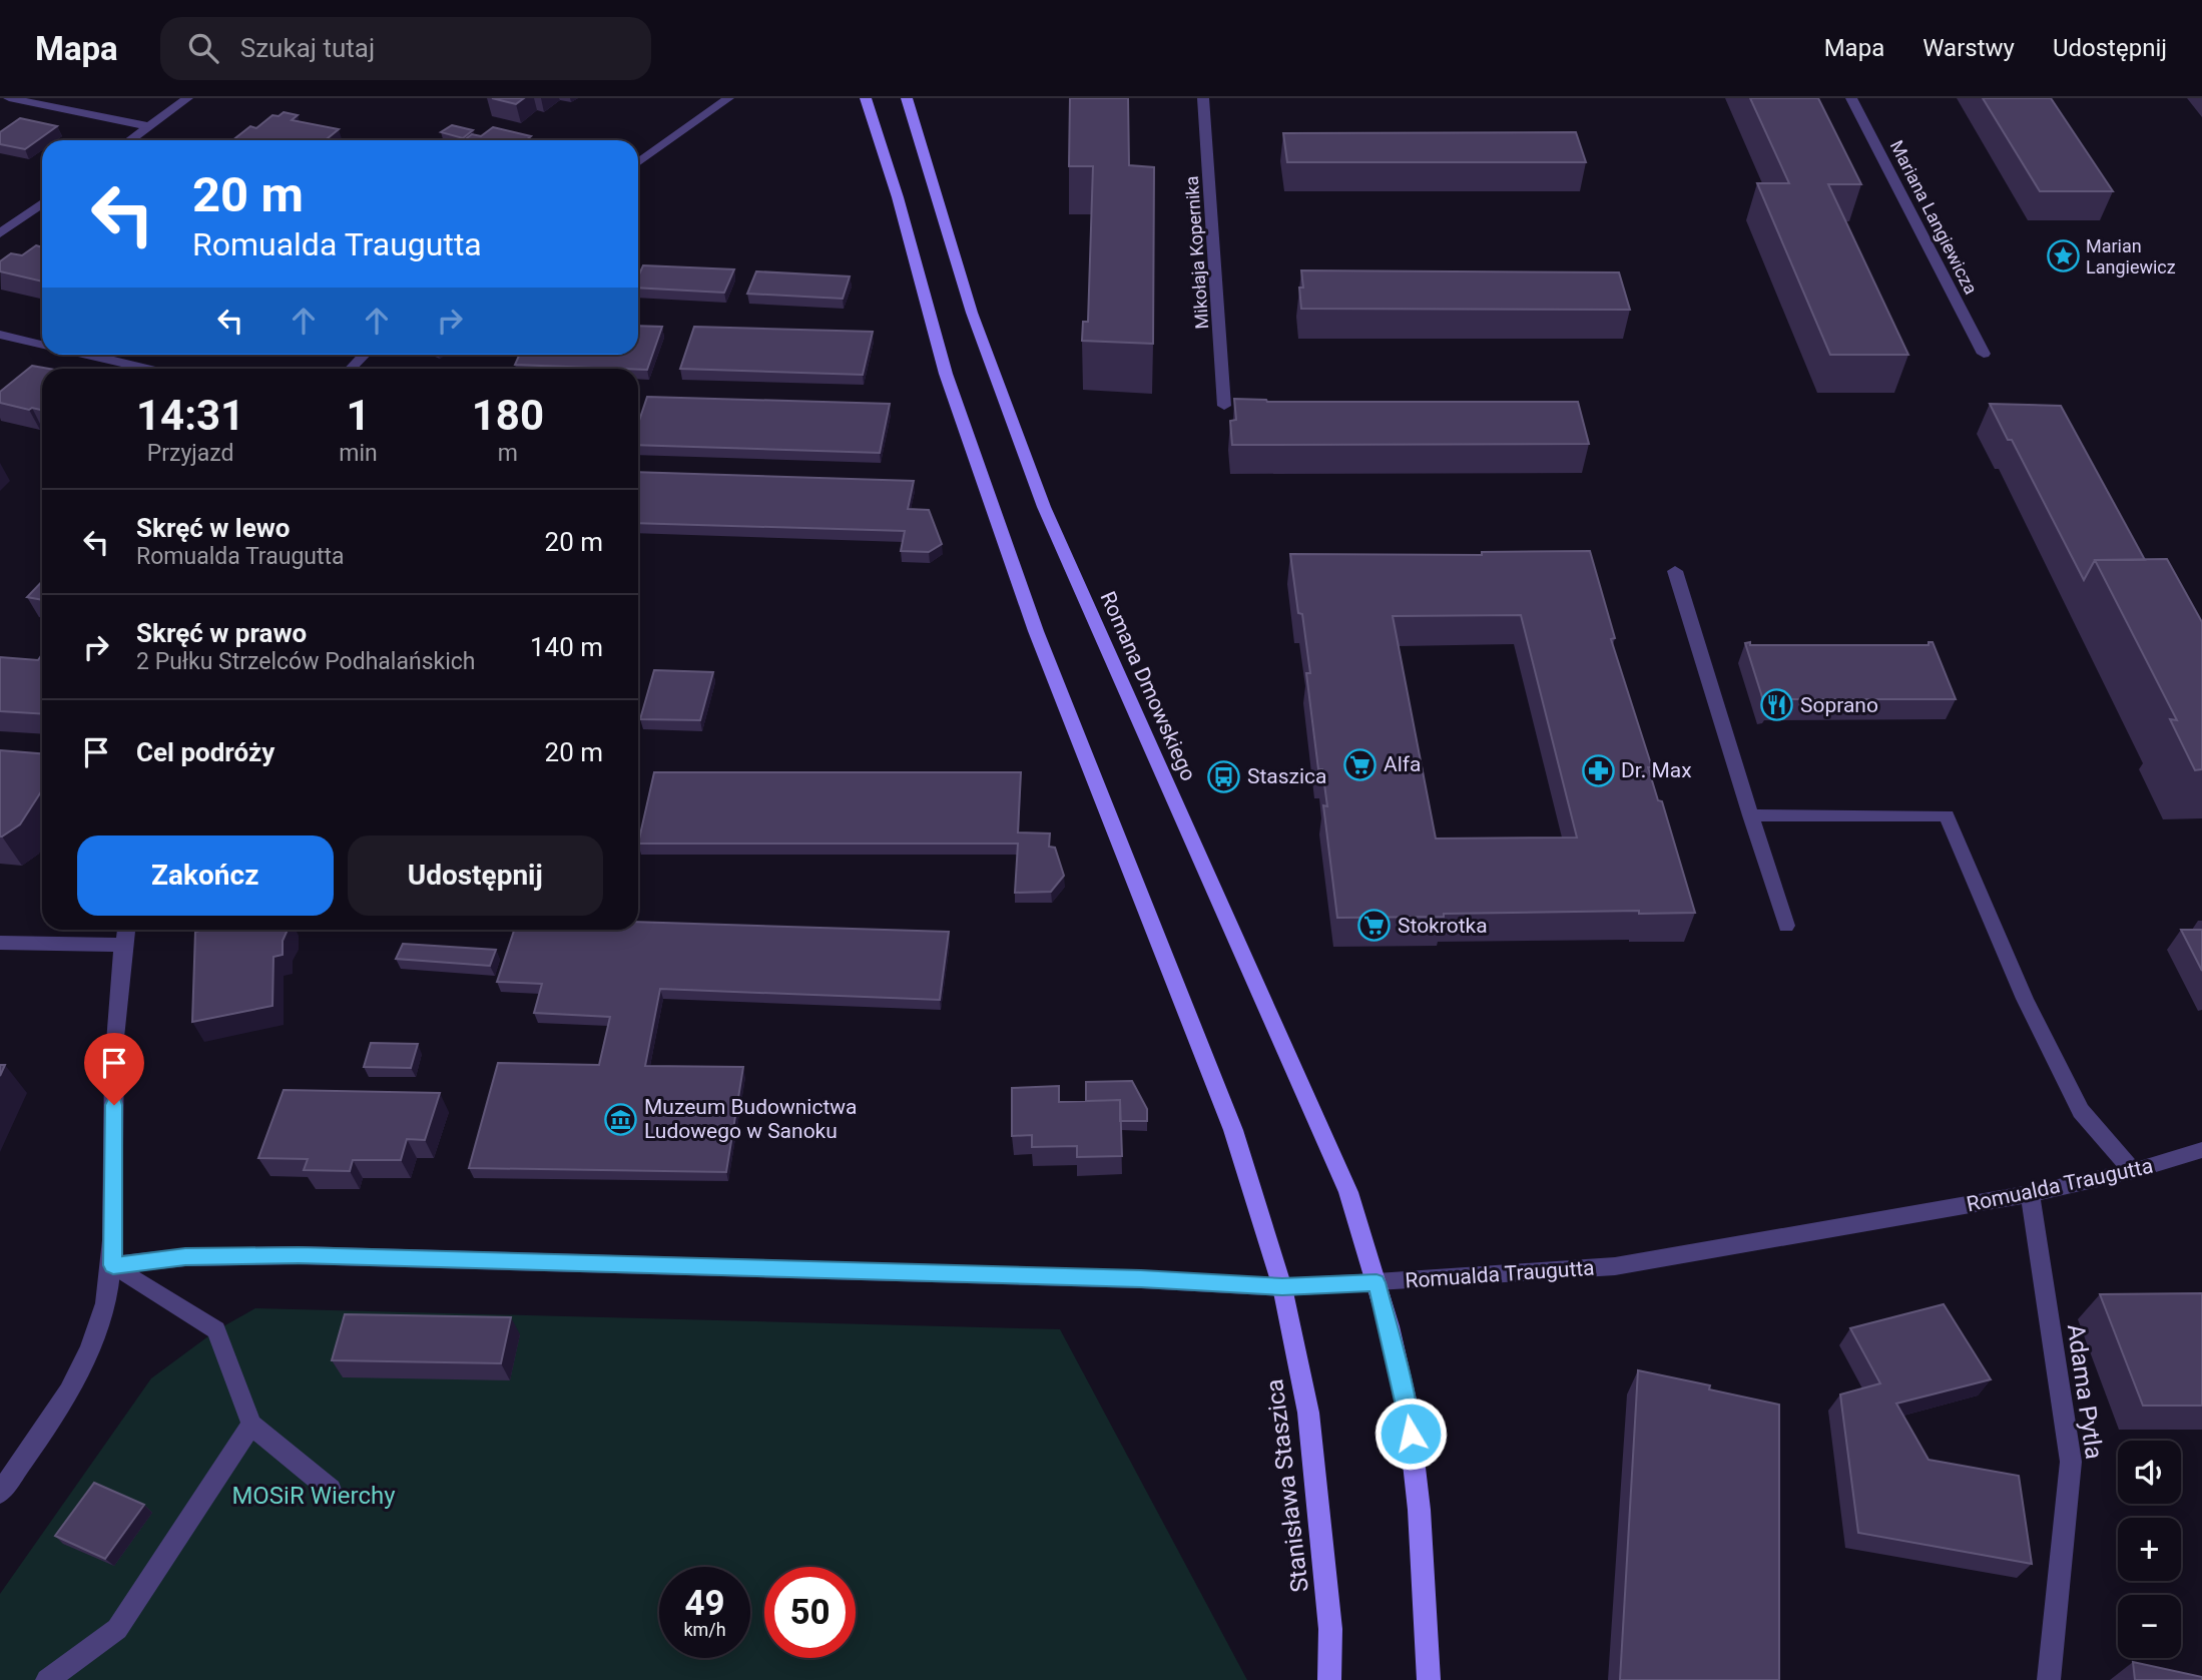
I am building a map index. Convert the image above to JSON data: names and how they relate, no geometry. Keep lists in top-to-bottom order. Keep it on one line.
{"streets":{"main road":["Romana Dmowskiego","Stanisława Staszica"],"street":["Mariana Langiewicza","Mikołaja Kopernika","Romualda Traugutta","Adama Pytla"]},"crossings":[["Romana Dmowskiego","Romualda Traugutta"],["Romualda Traugutta","Adama Pytla"],["Romualda Traugutta","Stanisława Staszica"]],"parks":["MOSiR Wierchy"],"places":{"place":["Marian Langiewicz"],"restaurant":["Soprano"],"supermarket":["Alfa","Stokrotka"],"pharmacy":["Dr. Max"],"bus stop":["Staszica"],"museum":["Muzeum Budownictwa Ludowego w Sanoku"]},"page":{"header":"Mapa","search":"Szukaj tutaj","nav":["Mapa","Warstwy","Udostępnij"],"turn":["20 m","Romualda Traugutta"],"eta":["14:31","Przyjazd","1","min","180","m"],"list":[{"name":"Skręć w lewo","note":"Romualda Traugutta","value":"20 m"},{"name":"Skręć w prawo","note":"2 Pułku Strzelców Podhalańskich","value":"140 m"},{"name":"Cel podróży","value":"20 m"}],"buttons":["Zakończ","Udostępnij"],"map_buttons":["+","−"],"speed":"49 km/h","limit":"50"}}
